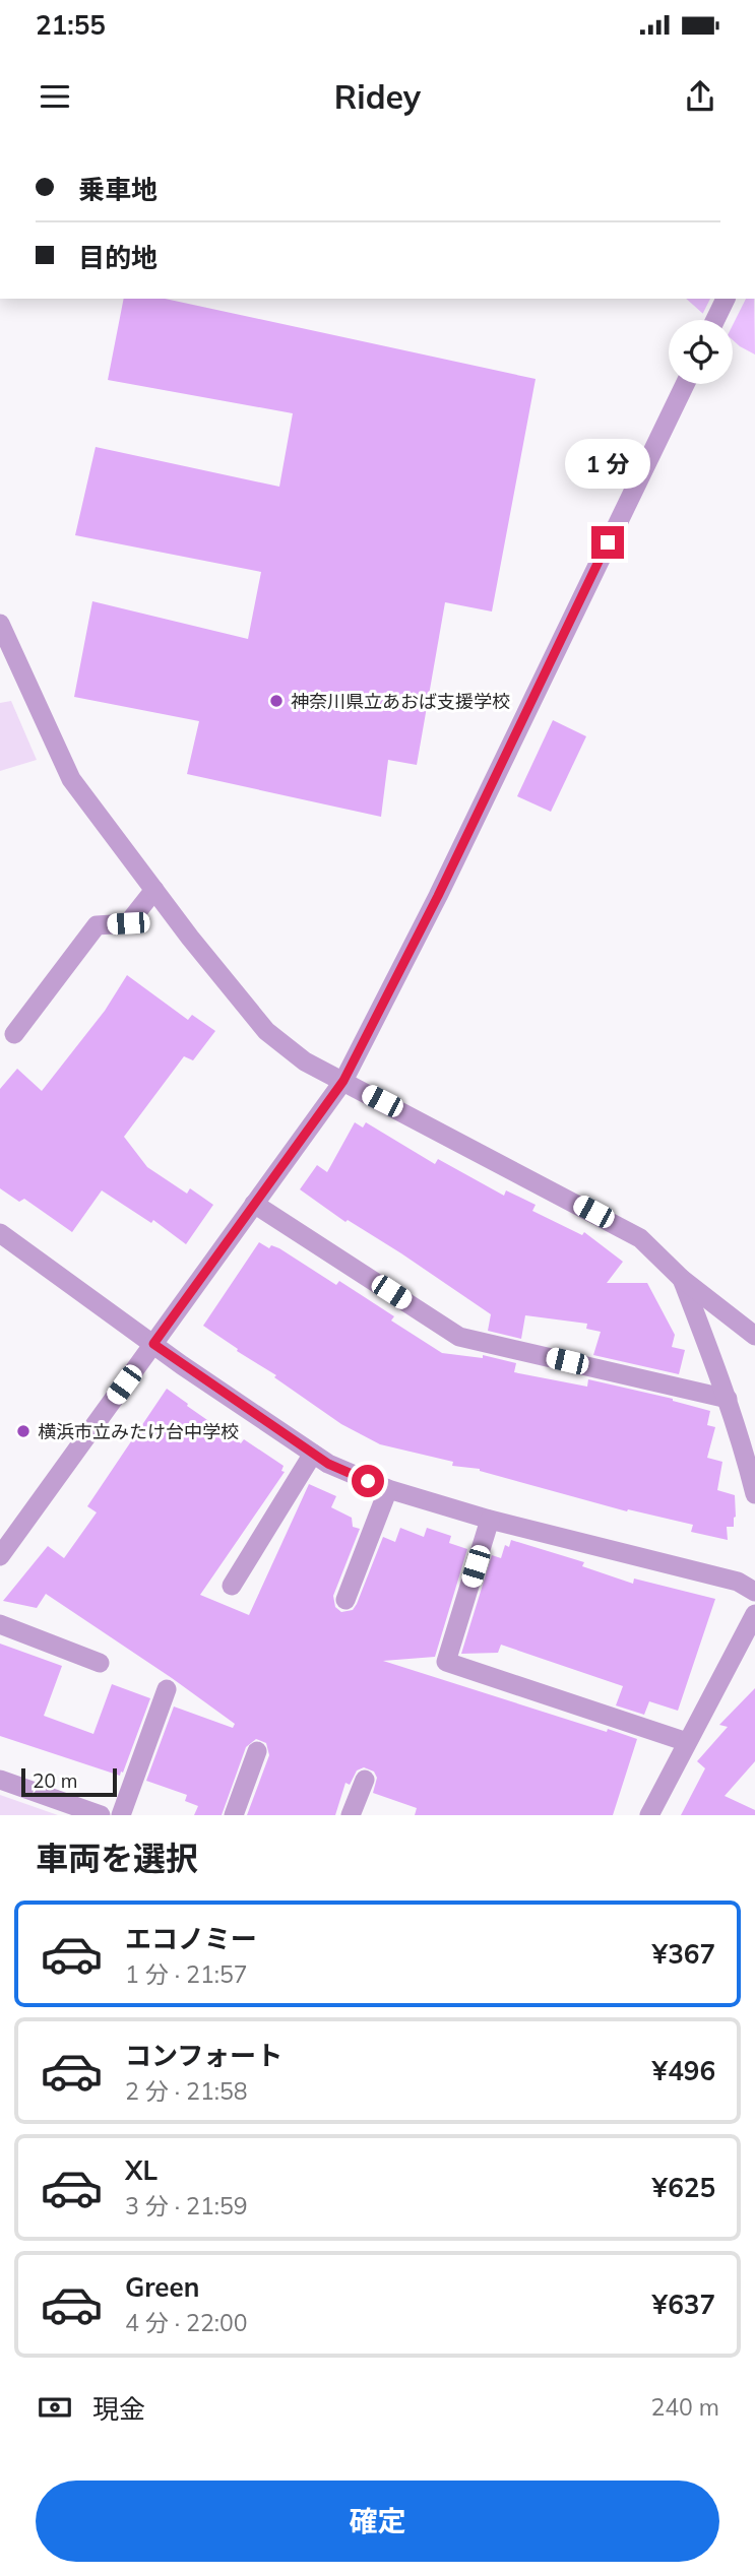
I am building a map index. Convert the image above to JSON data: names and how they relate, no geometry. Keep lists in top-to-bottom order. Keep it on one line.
{"places":["神奈川県立あおば支援学校","横浜市立みたけ台中学校"],"scale_bar":"20 m","page":{"status":"21:55","header":"Ridey","banner":["乗車地","目的地"],"bubble":"1 分","scale":"20 m","heading":"車両を選択","list":[{"name":"エコノミー","note":"1 分 · 21:57","value":"¥367"},{"name":"コンフォート","note":"2 分 · 21:58","value":"¥496"},{"name":"XL","note":"3 分 · 21:59","value":"¥625"},{"name":"Green","note":"4 分 · 22:00","value":"¥637"}],"pay":["現金","240 m"],"buttons":"確定"}}
